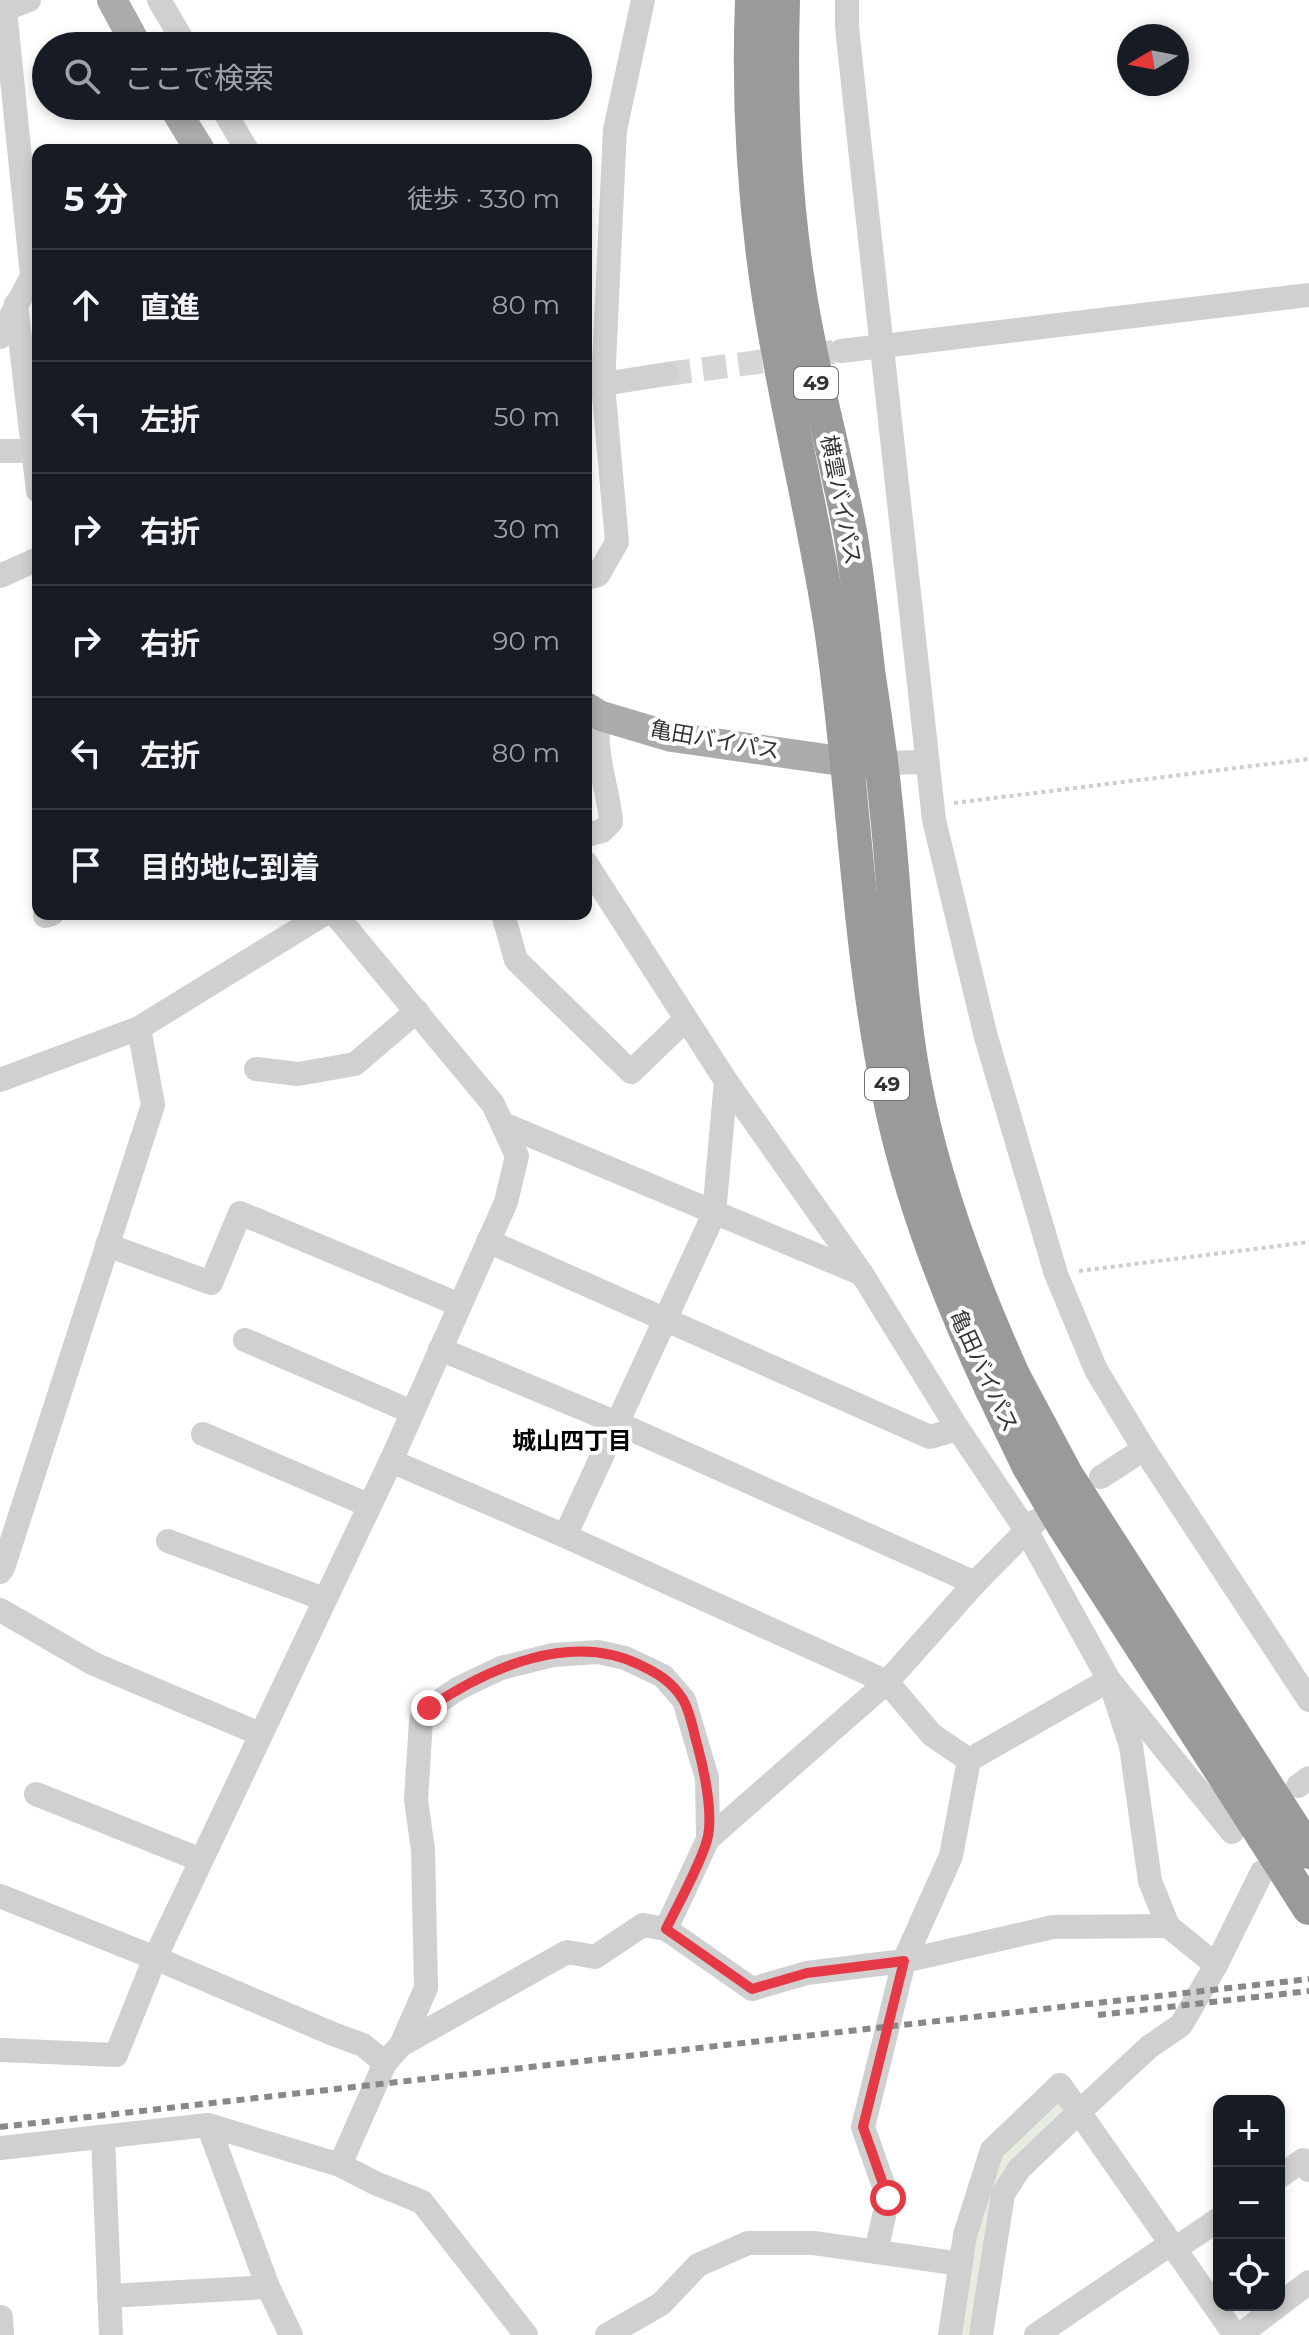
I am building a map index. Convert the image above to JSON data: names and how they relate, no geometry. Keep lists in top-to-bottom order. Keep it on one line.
{"streets":{"highway":["49","横雲バイパス","亀田バイパス"]},"crossings":[["横雲バイパス","亀田バイパス"]],"districts":["城山四丁目"],"north":"left","page":{"search":"ここで検索","heading":["5 分","徒歩 · 330 m"],"list":[["直進","80 m"],["左折","50 m"],["右折","30 m"],["右折","90 m"],["左折","80 m"],"目的地に到着"],"map_buttons":["+","−"]}}
